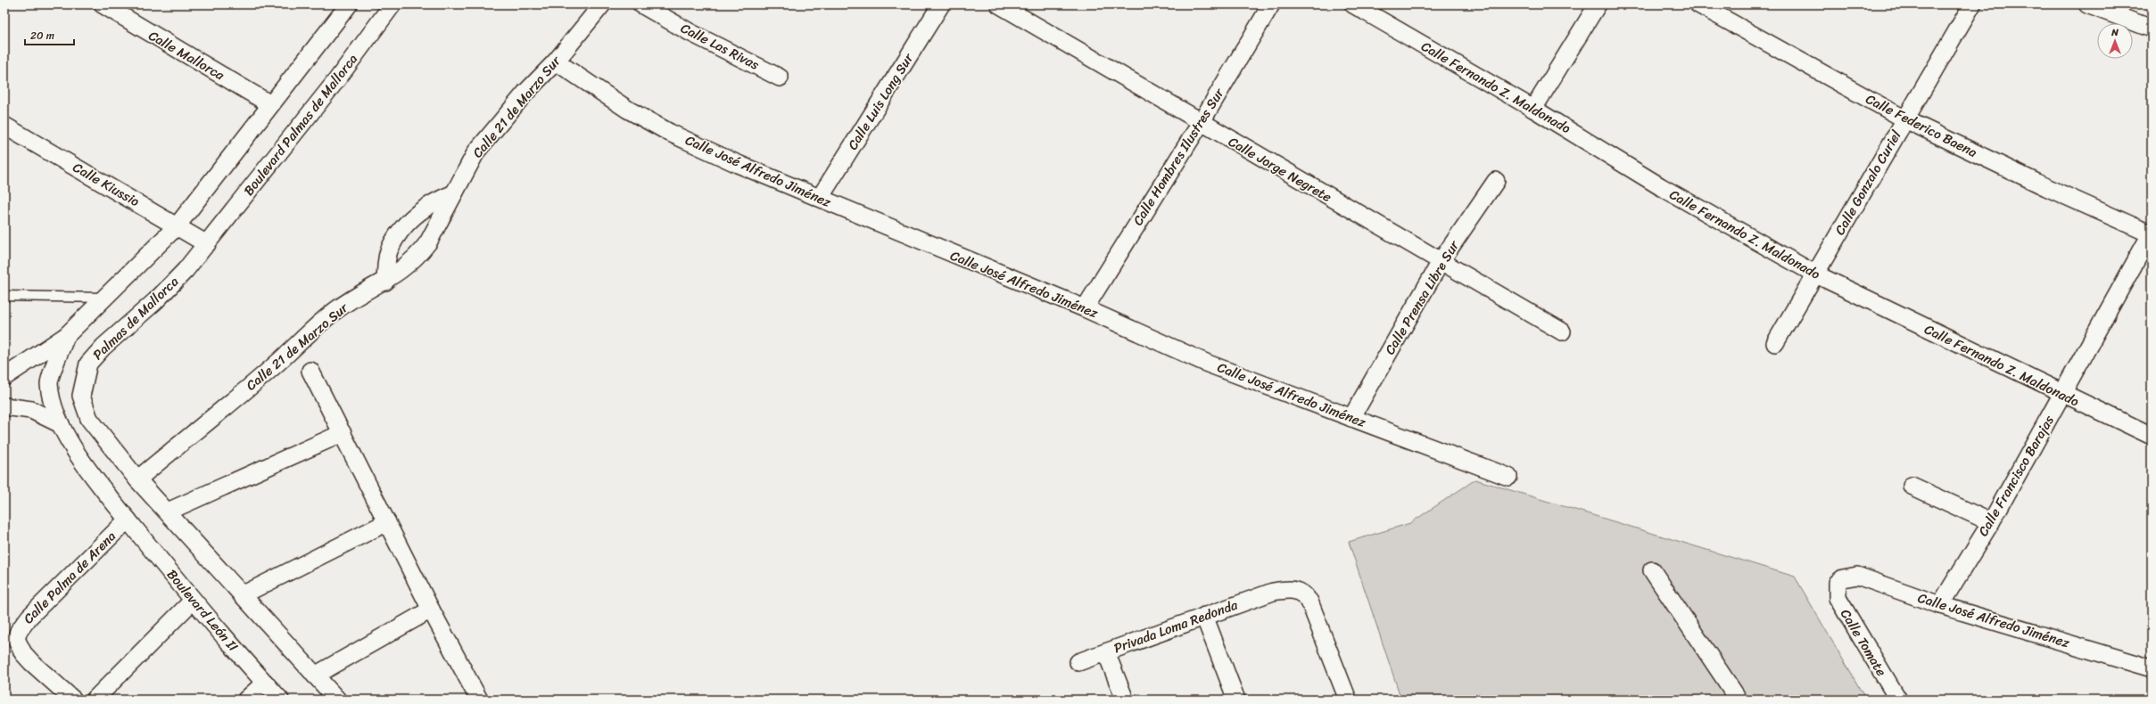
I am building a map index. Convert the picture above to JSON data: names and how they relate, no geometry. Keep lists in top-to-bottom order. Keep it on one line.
{"streets":{"street":["Calle Las Rivas","Calle Mallorca","Calle Fernando Z. Maldonado","Calle Luis Long Sur","Calle 21 de Marzo Sur","Boulevard Palmas de Mallorca","Calle Federico Baena","Calle Hombres Ilustres Sur","Calle Jorge Negrete","Calle José Alfredo Jiménez","Calle Gonzalo Curiel","Calle Kiussio","Calle Prensa Libre Sur","Palmas de Mallorca","Calle Francisco Barajas","Calle Palma de Arena","Boulevard León II","Privada Loma Redonda","Calle Tomate"]},"crossings":[["Calle Fernando Z. Maldonado","Calle Gonzalo Curiel"],["Calle Fernando Z. Maldonado","Calle Francisco Barajas"],["Calle Luis Long Sur","Calle José Alfredo Jiménez"],["Calle 21 de Marzo Sur","Calle José Alfredo Jiménez"],["Calle 21 de Marzo Sur","Palmas de Mallorca"],["Boulevard Palmas de Mallorca","Calle Kiussio"],["Boulevard Palmas de Mallorca","Palmas de Mallorca"],["Calle Federico Baena","Calle Gonzalo Curiel"],["Calle Federico Baena","Calle Francisco Barajas"],["Calle Hombres Ilustres Sur","Calle Jorge Negrete"],["Calle Hombres Ilustres Sur","Calle José Alfredo Jiménez"],["Calle Jorge Negrete","Calle Prensa Libre Sur"],["Calle José Alfredo Jiménez","Calle Prensa Libre Sur"],["Calle José Alfredo Jiménez","Calle Francisco Barajas"],["Calle José Alfredo Jiménez","Calle Tomate"],["Calle Kiussio","Palmas de Mallorca"],["Calle Palma de Arena","Boulevard León II"]],"scale_bar":"20 m","north":"top"}
